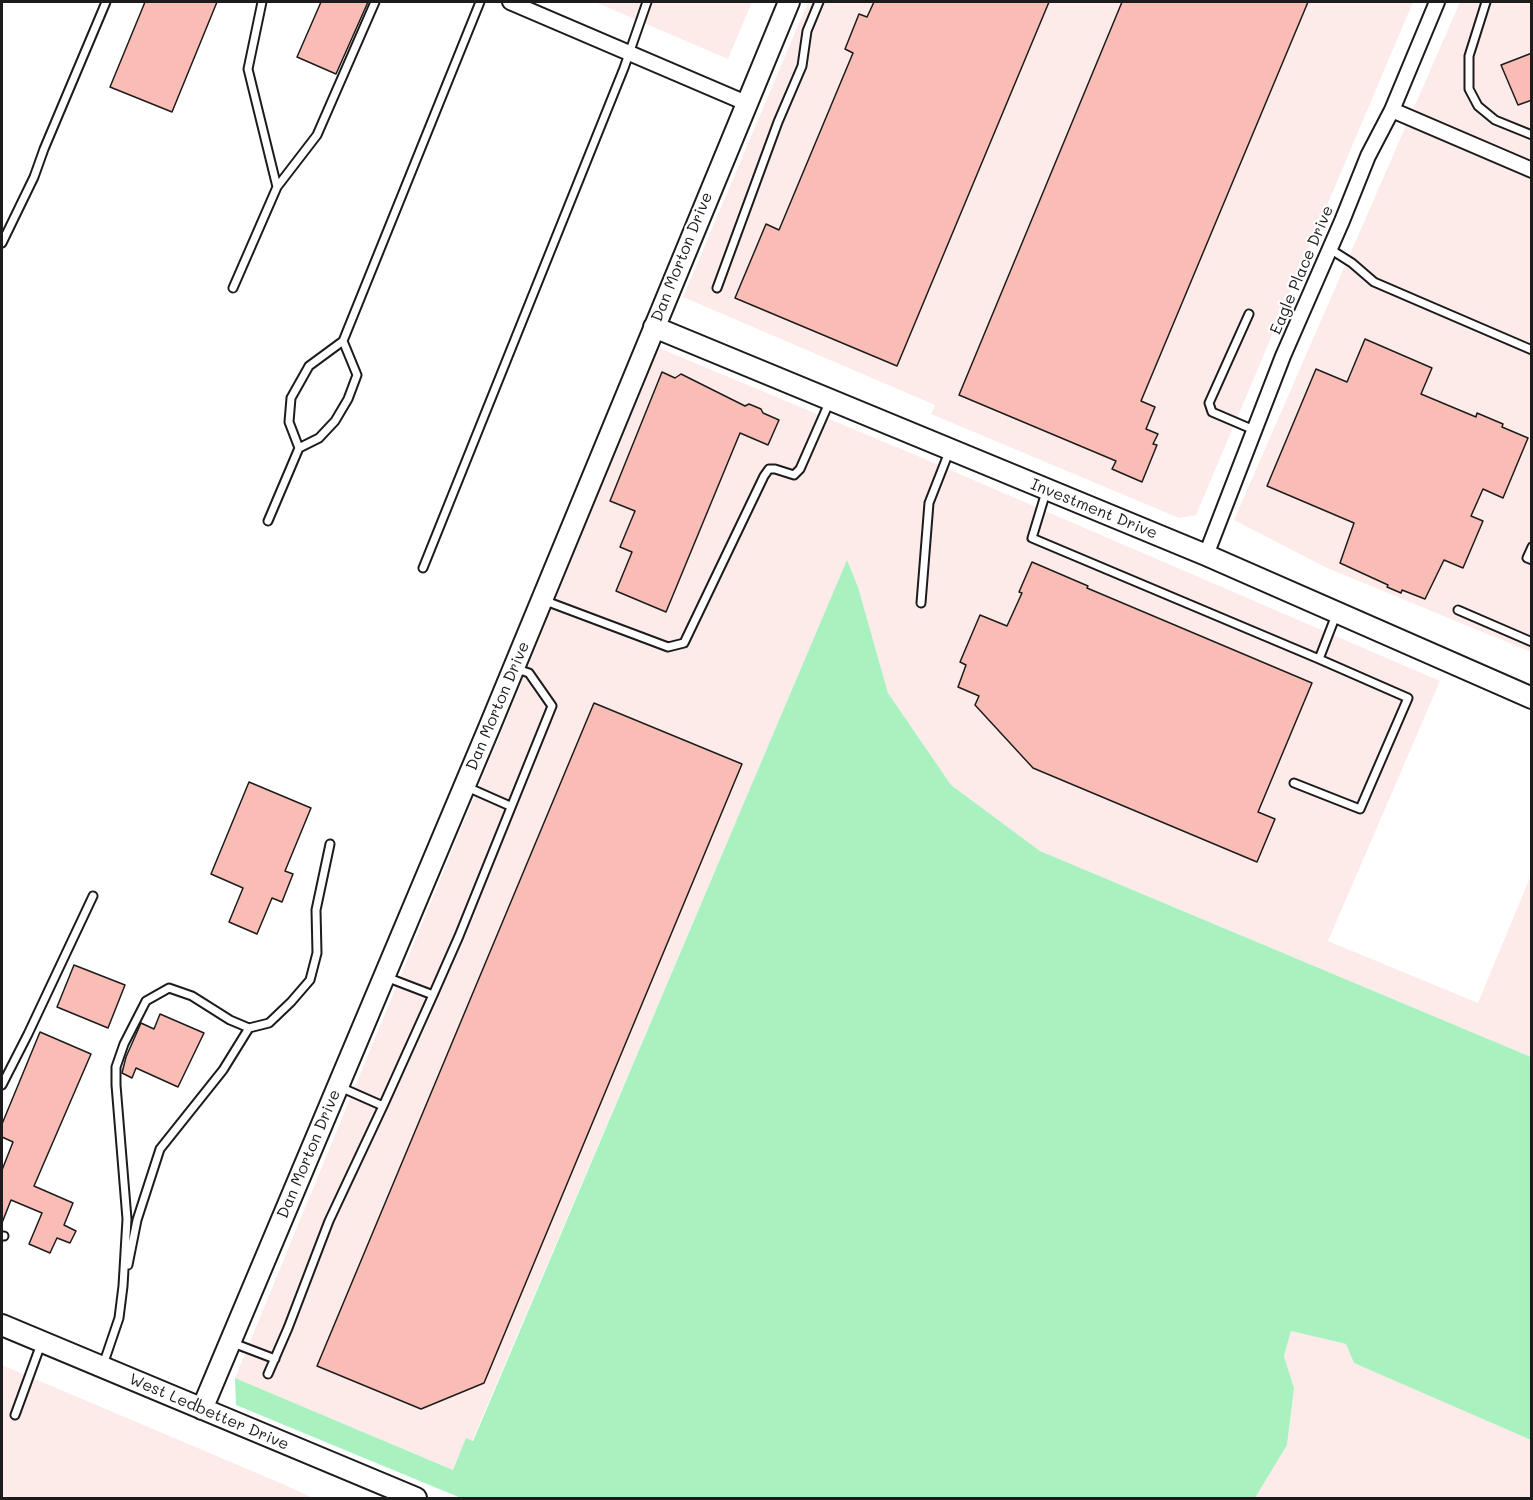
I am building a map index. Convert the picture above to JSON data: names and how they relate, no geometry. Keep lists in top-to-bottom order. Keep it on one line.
{"streets":{"street":["Dan Morton Drive","Eagle Place Drive","Investment Drive","West Ledbetter Drive"]},"crossings":[["Dan Morton Drive","Investment Drive"],["Dan Morton Drive","West Ledbetter Drive"],["Eagle Place Drive","Investment Drive"]]}
